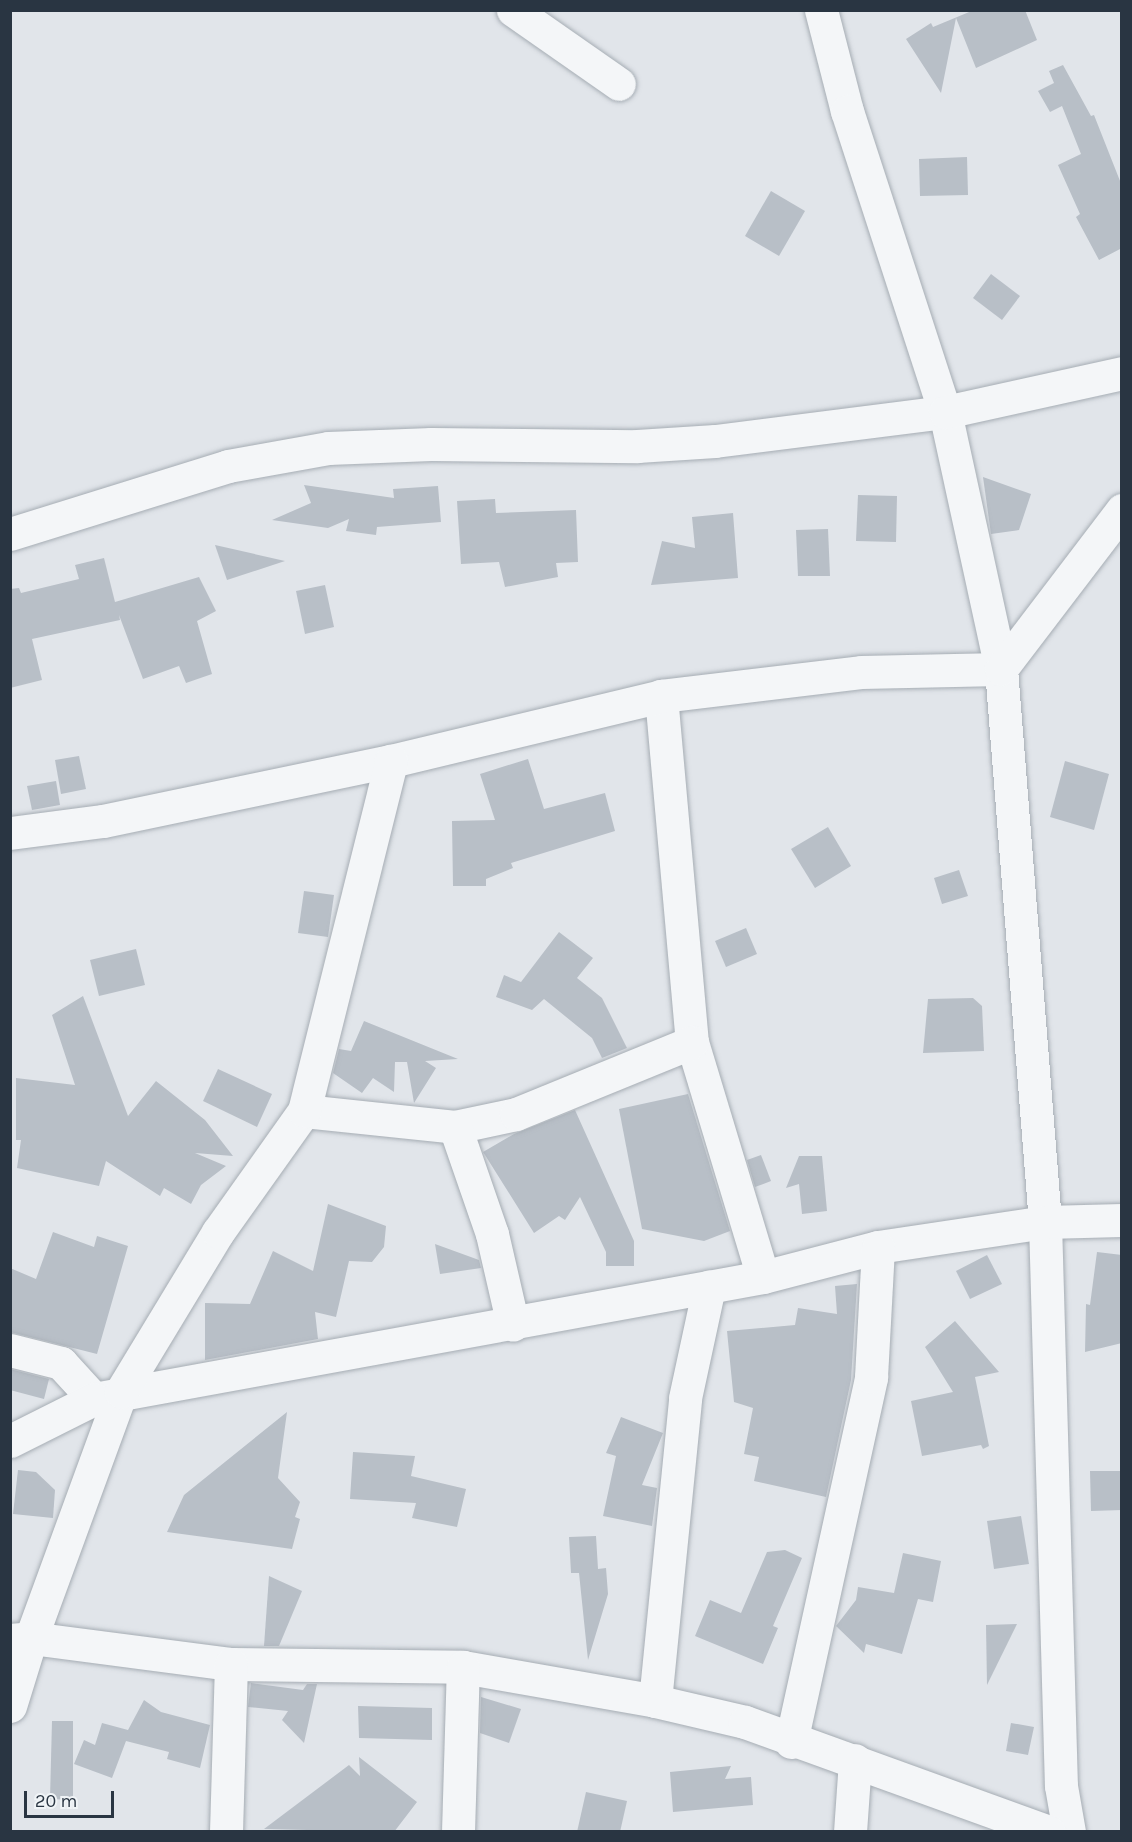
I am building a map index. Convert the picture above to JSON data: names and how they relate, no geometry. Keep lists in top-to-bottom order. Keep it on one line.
{"scale_bar":"20 m"}
